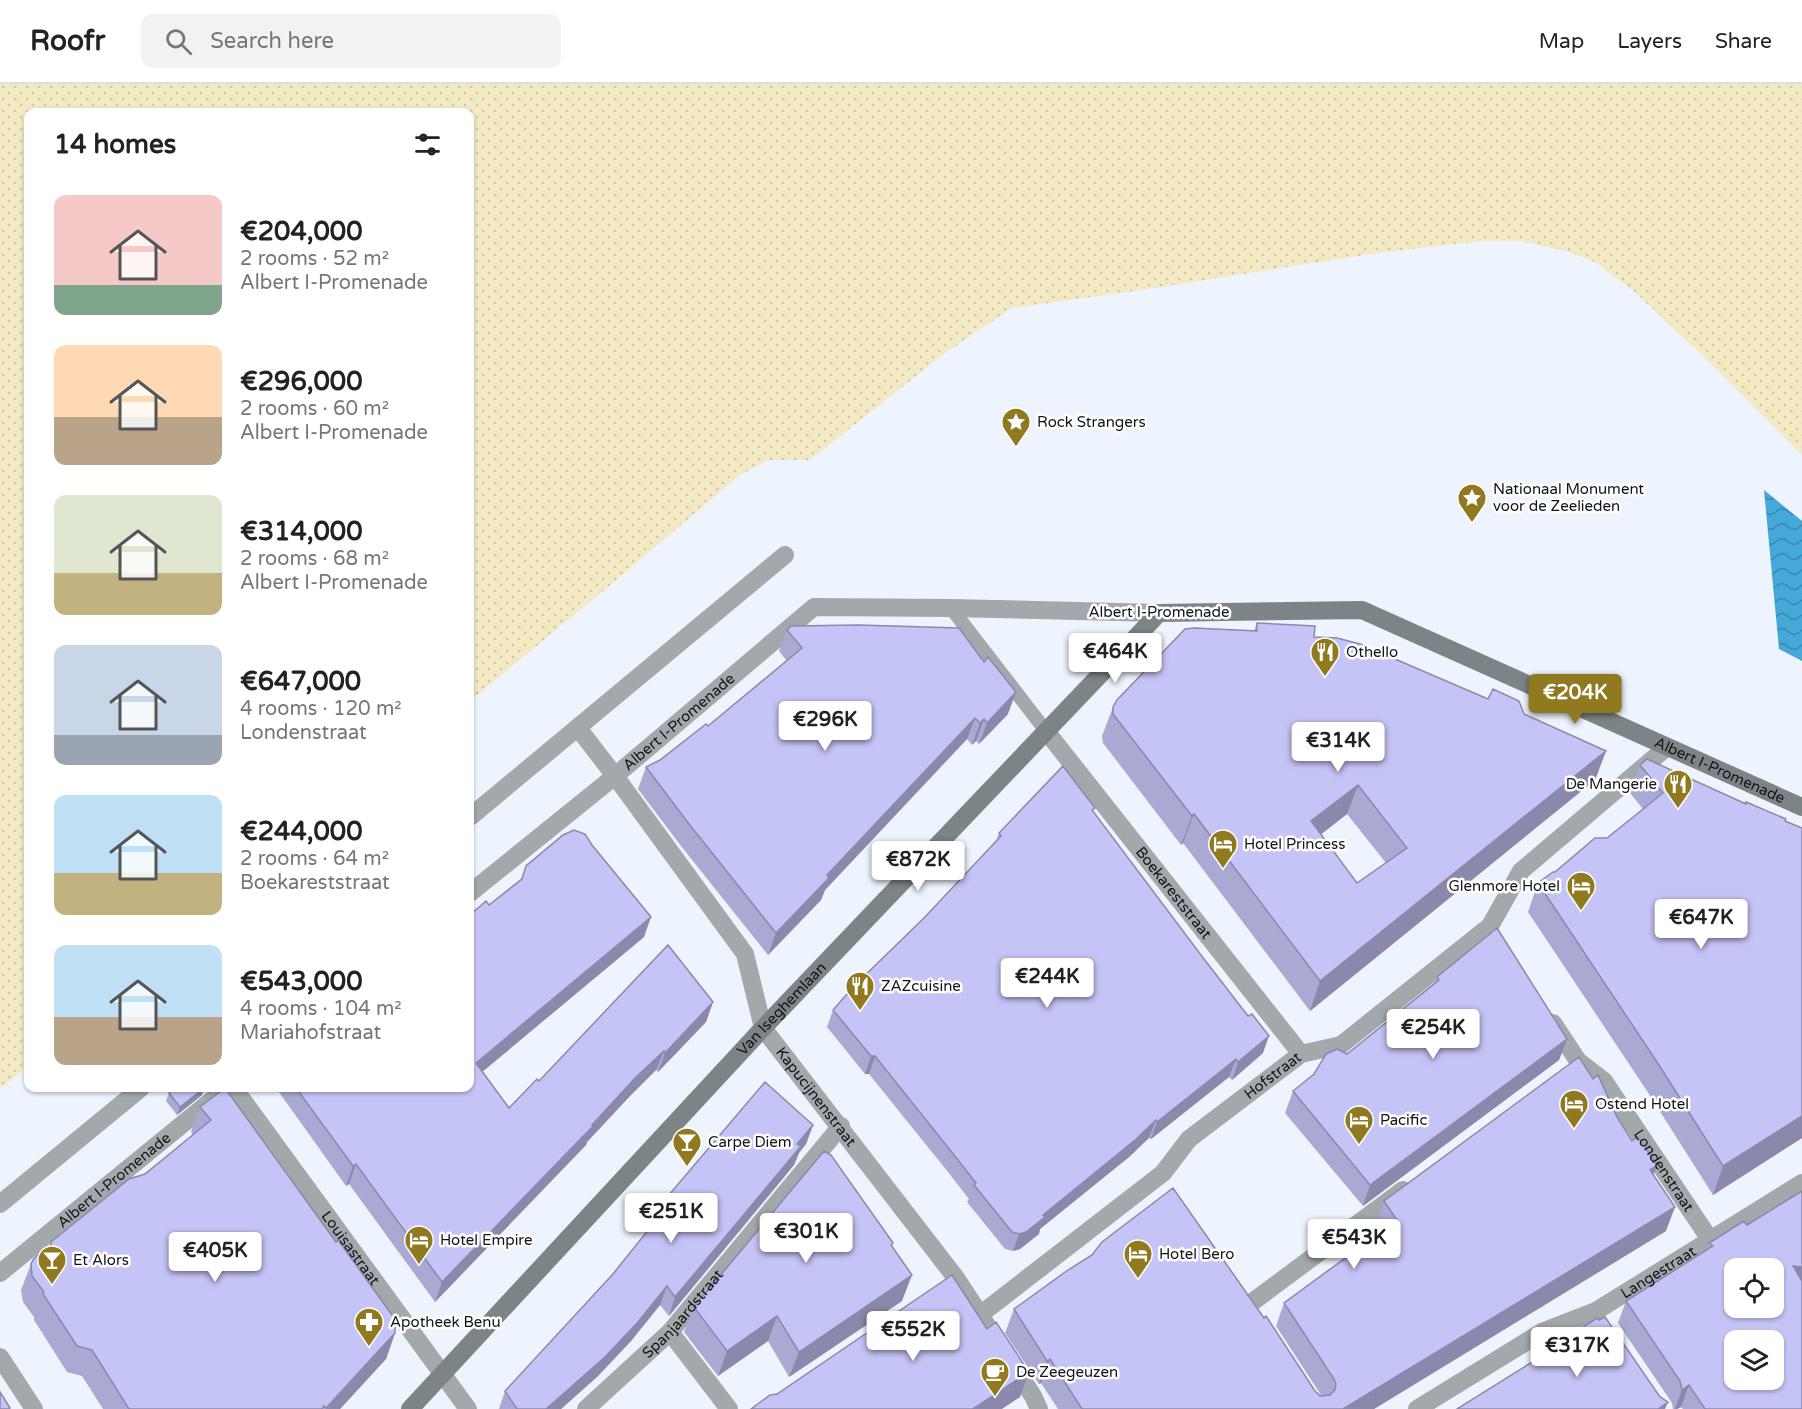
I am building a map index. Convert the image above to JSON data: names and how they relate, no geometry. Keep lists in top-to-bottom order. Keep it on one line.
{"streets":{"street":["Albert I-Promenade","Boekareststraat","Van Iseghemlaan","Hofstraat","Kapucijnenstraat","Londenstraat","Louisastraat","Langestraat","Spanjaardstraat"]},"crossings":[["Albert I-Promenade","Van Iseghemlaan"],["Albert I-Promenade","Hofstraat"],["Albert I-Promenade","Kapucijnenstraat"],["Boekareststraat","Van Iseghemlaan"],["Boekareststraat","Hofstraat"],["Van Iseghemlaan","Kapucijnenstraat"],["Van Iseghemlaan","Louisastraat"],["Hofstraat","Kapucijnenstraat"],["Kapucijnenstraat","Spanjaardstraat"],["Londenstraat","Langestraat"]],"places":{"place":["Rock Strangers","Nationaal Monument voor de Zeelieden"],"restaurant":["Othello","De Mangerie","ZAZcuisine"],"hotel":["Hotel Princess","Glenmore Hotel","Ostend Hotel","Pacific","Hotel Empire","Hotel Bero"],"bar":["Carpe Diem","Et Alors"],"pharmacy":["Apotheek Benu"],"cafe":["De Zeegeuzen"]},"page":{"header":"Roofr","search":"Search here","nav":["Map","Layers","Share"],"heading":"14 homes","list":[{"name":"€204,000","note":"2 rooms · 52 m² · Albert I-Promenade"},{"name":"€296,000","note":"2 rooms · 60 m² · Albert I-Promenade"},{"name":"€314,000","note":"2 rooms · 68 m² · Albert I-Promenade"},{"name":"€647,000","note":"4 rooms · 120 m² · Londenstraat"},{"name":"€244,000","note":"2 rooms · 64 m² · Boekareststraat"},{"name":"€543,000","note":"4 rooms · 104 m² · Mariahofstraat"}],"price":["€464K","€204K","€296K","€314K","€872K","€647K","€244K","€254K","€251K","€301K","€543K","€405K","€552K","€317K"]}}
